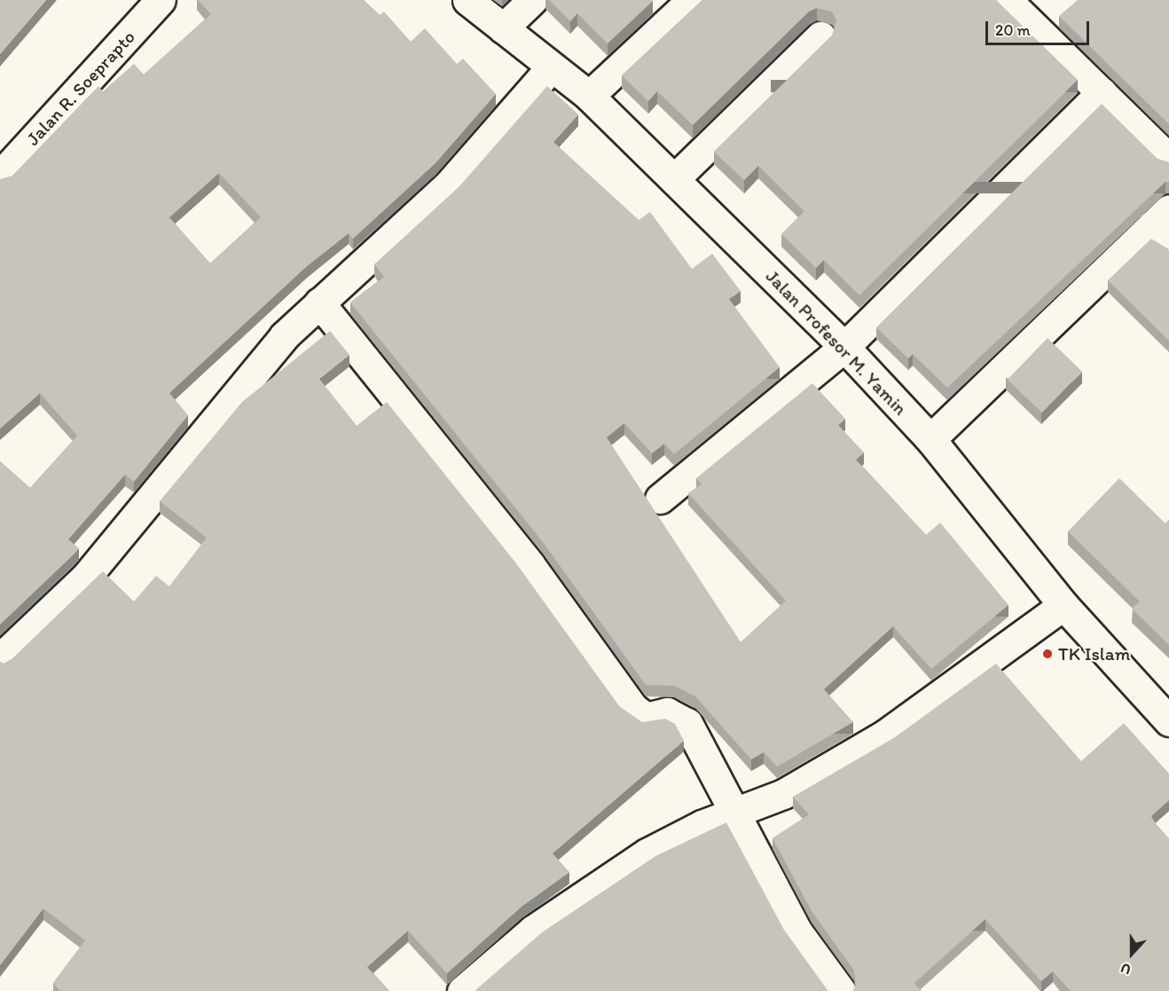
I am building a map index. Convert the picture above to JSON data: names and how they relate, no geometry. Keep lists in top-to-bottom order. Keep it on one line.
{"streets":{"street":["Jalan R. Soeprapto","Jalan Profesor M. Yamin"]},"places":["TK Islam"],"scale_bar":"20 m","north":"bottom"}
